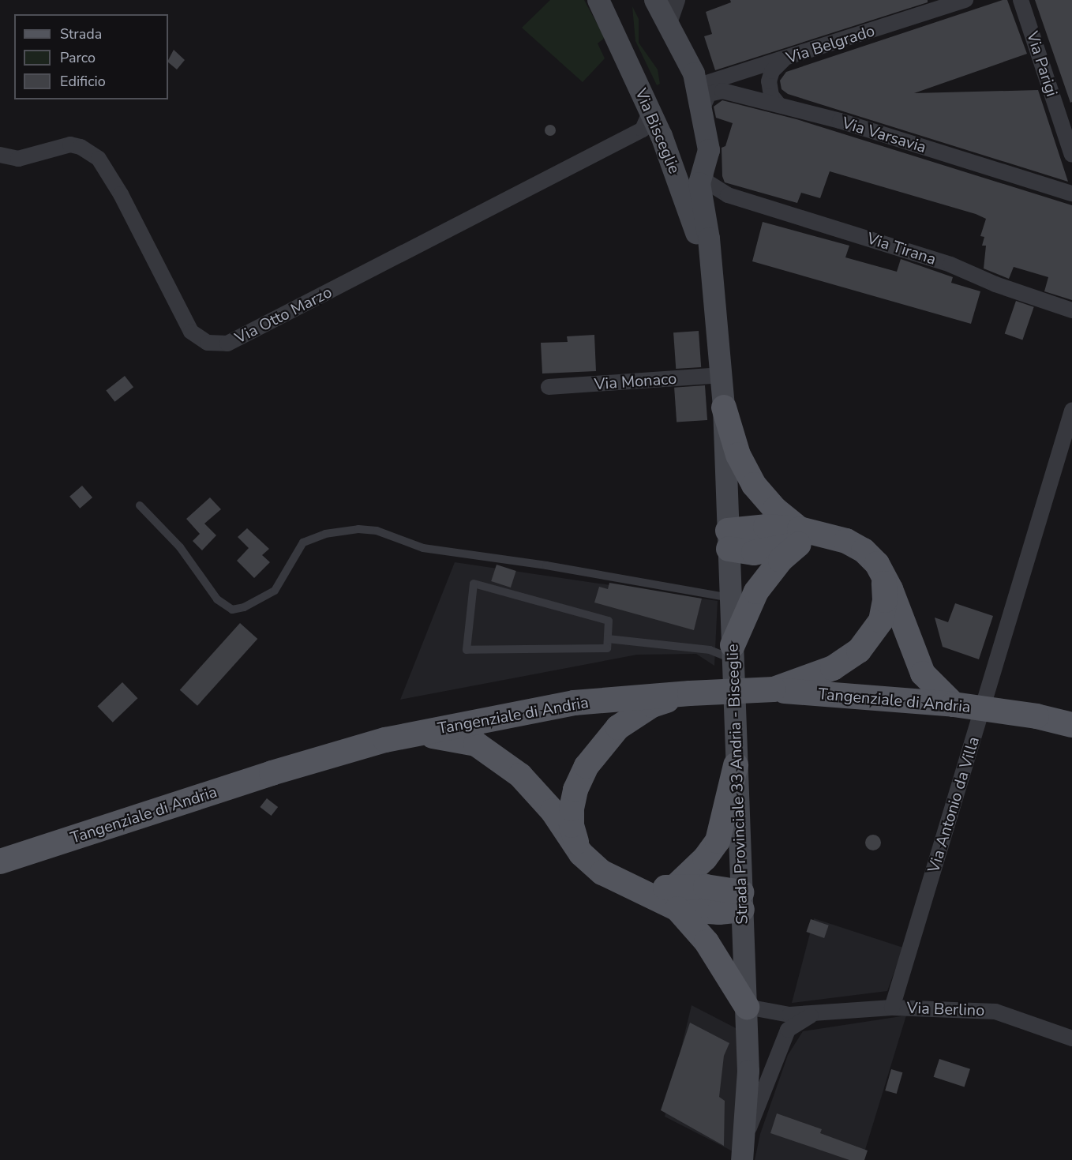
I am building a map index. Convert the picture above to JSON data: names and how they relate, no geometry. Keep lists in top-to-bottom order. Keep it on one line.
{"streets":{"main road":["Via Bisceglie","Tangenziale di Andria","Strada Provinciale 33 Andria - Bisceglie"],"street":["Via Belgrado","Via Parigi","Via Varsavia","Via Tirana","Via Otto Marzo","Via Monaco","Via Antonio da Villa","Via Berlino"]},"crossings":[["Via Belgrado","Via Bisceglie"],["Via Bisceglie","Via Varsavia"],["Via Bisceglie","Via Tirana"],["Via Bisceglie","Via Otto Marzo"],["Via Bisceglie","Via Monaco"],["Via Bisceglie","Strada Provinciale 33 Andria - Bisceglie"],["Strada Provinciale 33 Andria - Bisceglie","Via Berlino"],["Via Antonio da Villa","Via Berlino"]],"legend":["Strada","Parco","Edificio"]}
